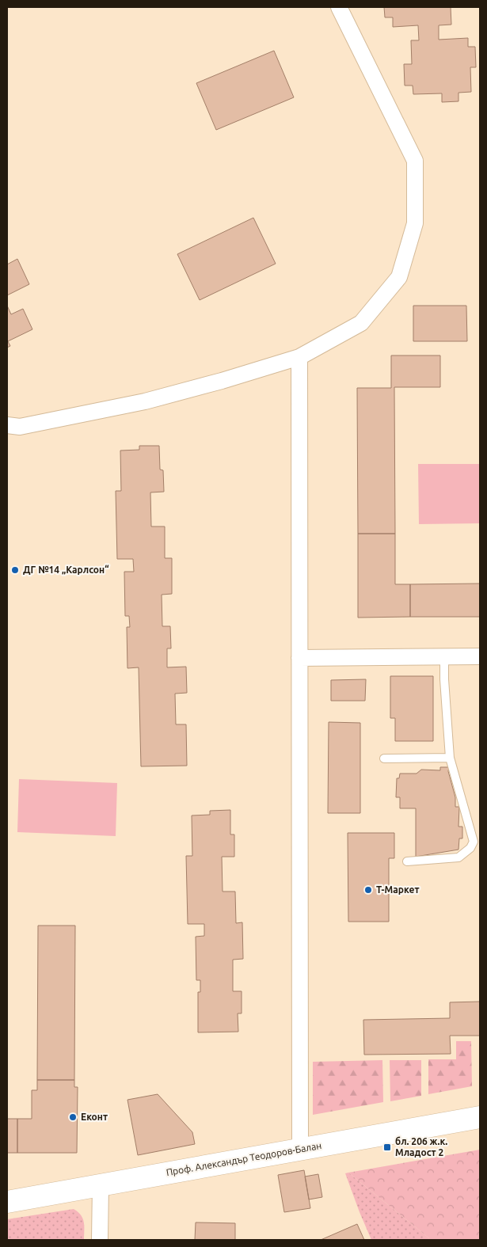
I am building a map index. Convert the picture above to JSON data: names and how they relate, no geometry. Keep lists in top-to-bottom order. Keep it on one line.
{"streets":{"street":["Проф. Александър Теодоров-Балан"]},"places":{"other":["ДГ №14 „Карлсон“","Т-Маркет","Еконт"],"transit":["бл. 206 ж.к. Младост 2"]}}
